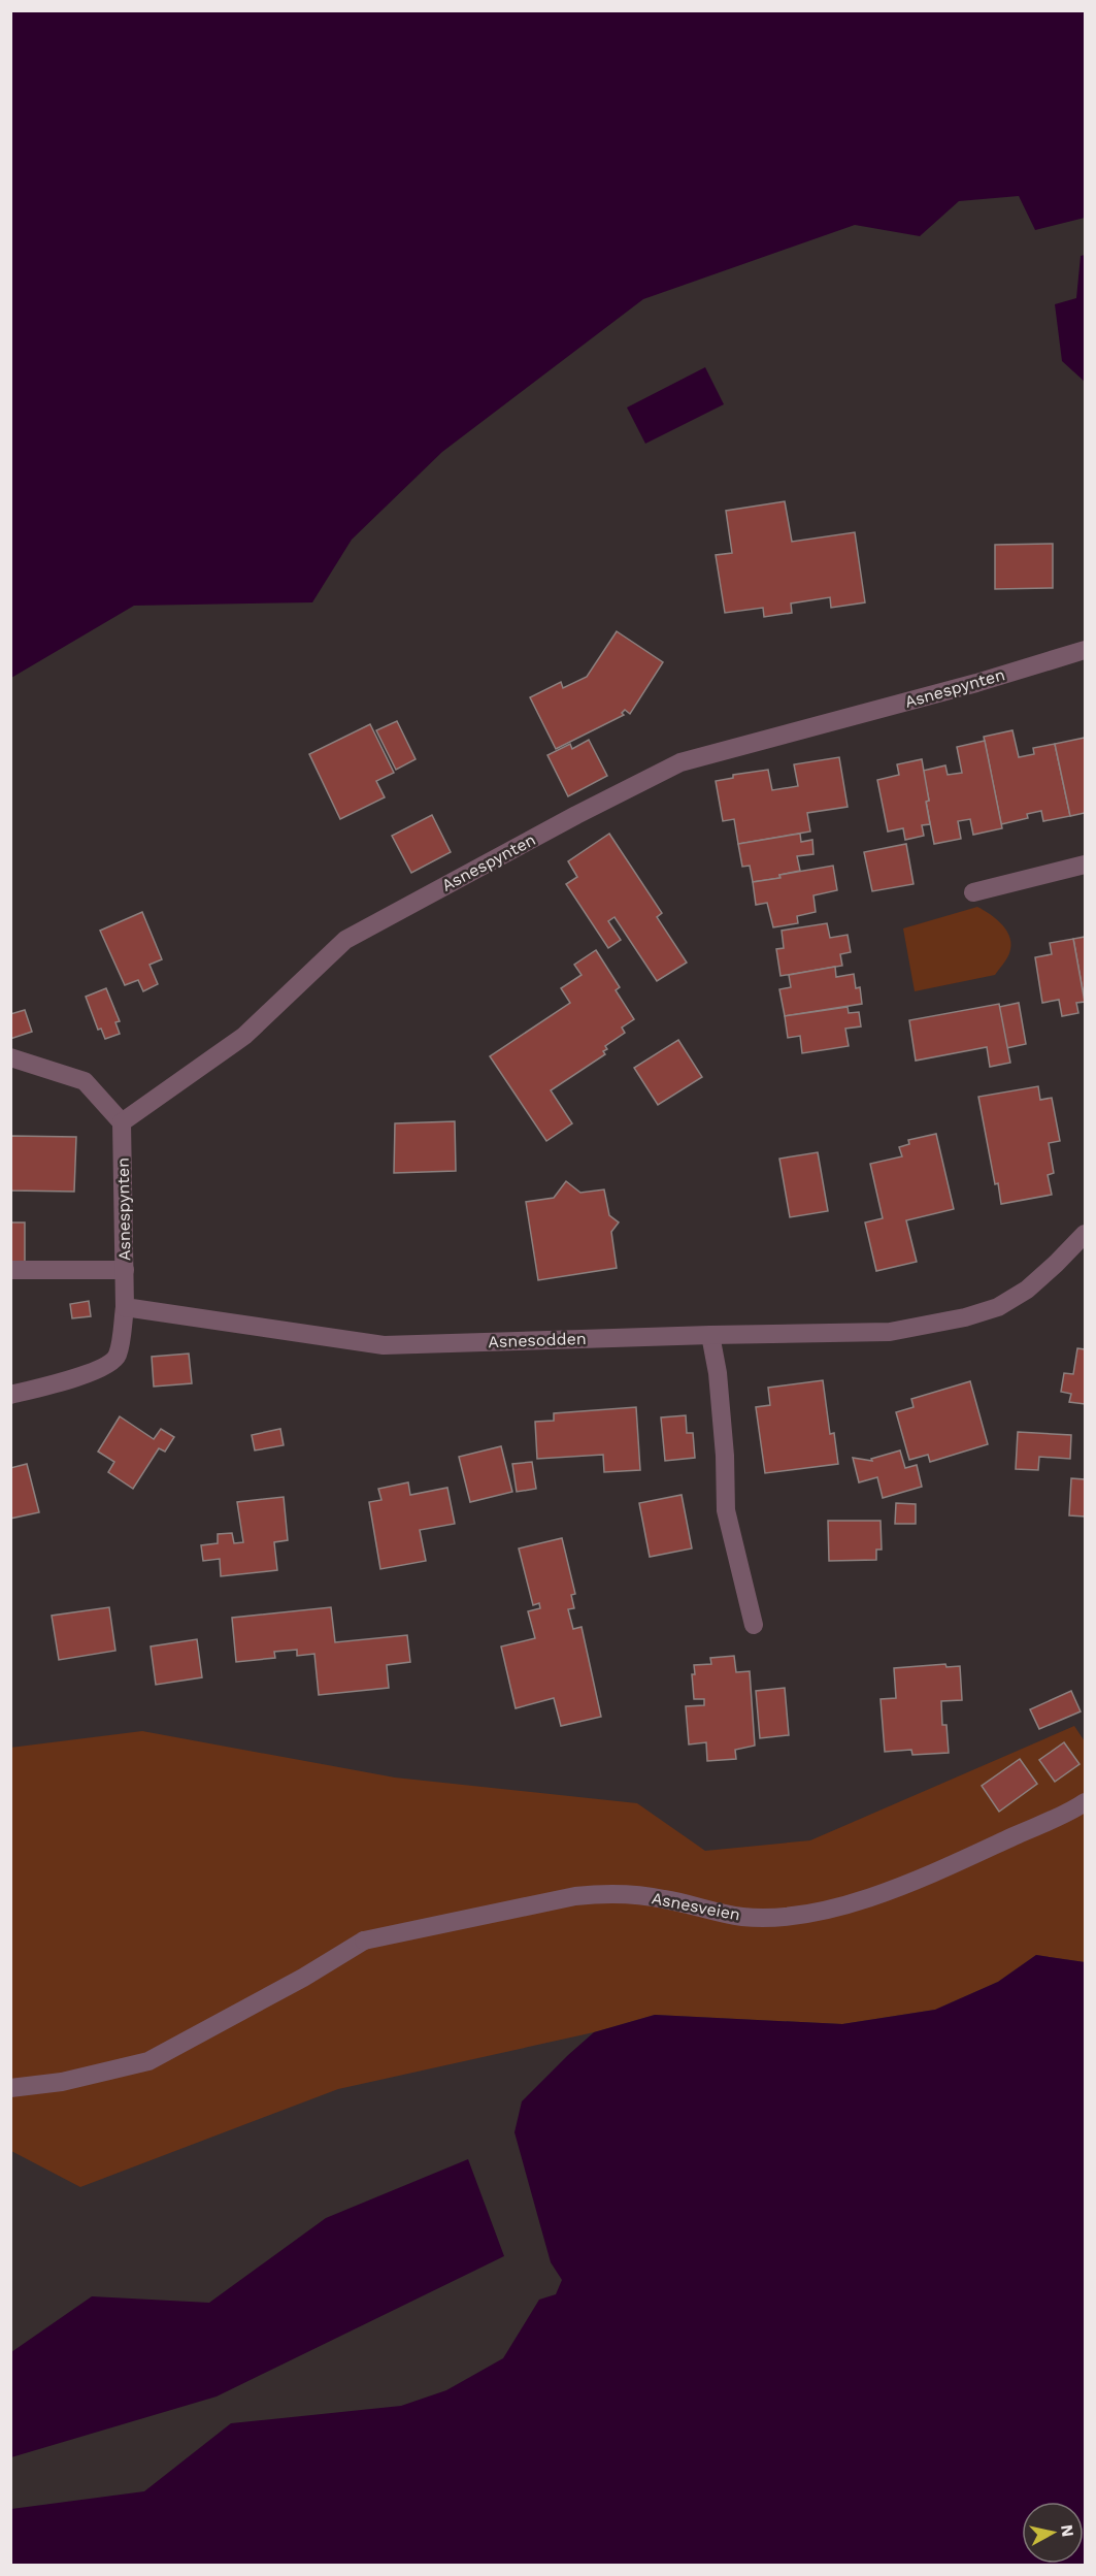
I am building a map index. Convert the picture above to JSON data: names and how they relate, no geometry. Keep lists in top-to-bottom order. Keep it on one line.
{"streets":{"street":["Asnespynten","Asnesodden","Asnesveien"]},"crossings":[["Asnespynten","Asnesodden"]],"north":"right"}
